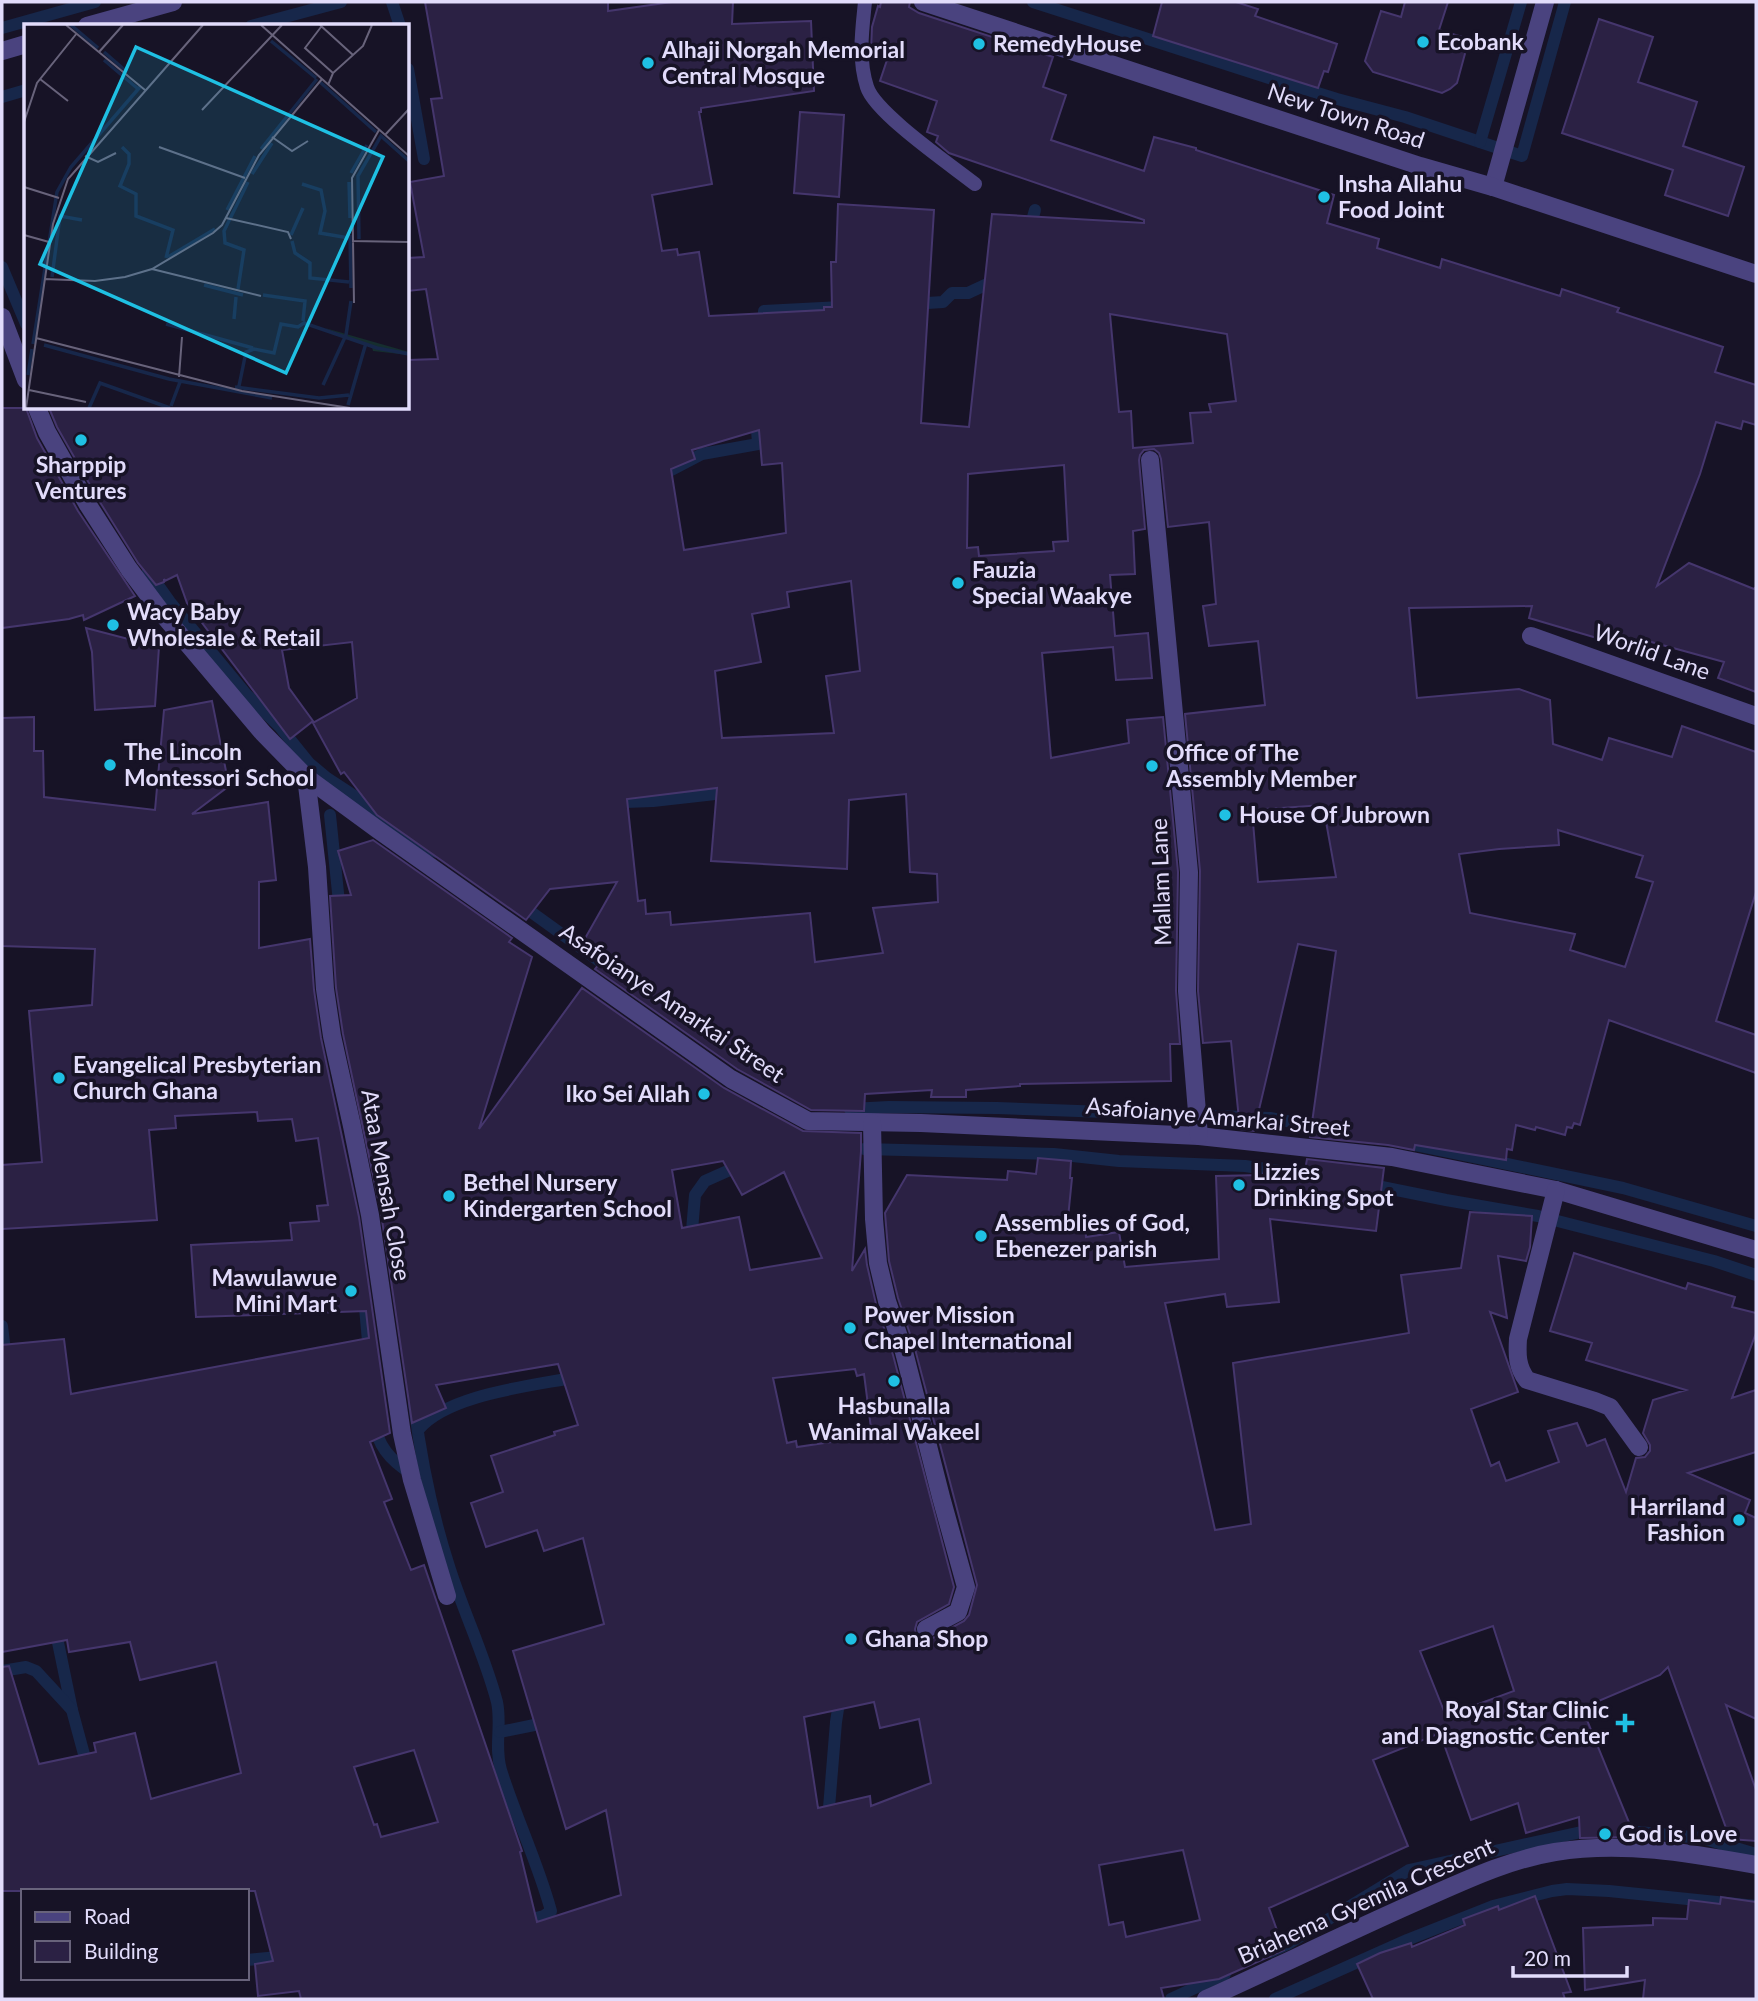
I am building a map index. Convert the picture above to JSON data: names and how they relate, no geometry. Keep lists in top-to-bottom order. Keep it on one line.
{"streets":{"street":["New Town Road","Worlid Lane","Mallam Lane","Asafoianye Amarkai Street","Ataa Mensah Close","Briahema Gyemila Crescent"]},"crossings":[["Mallam Lane","Asafoianye Amarkai Street"],["Asafoianye Amarkai Street","Ataa Mensah Close"]],"places":{"other":["Ecobank","RemedyHouse","Alhaji Norgah Memorial Central Mosque","Insha Allahu Food Joint","Sharppip Ventures","Fauzia Special Waakye","Wacy Baby Wholesale & Retail","The Lincoln Montessori School","Office of The Assembly Member","House Of Jubrown","Evangelical Presbyterian Church Ghana","Iko Sei Allah","Lizzies Drinking Spot","Bethel Nursery Kindergarten School","Assemblies of God, Ebenezer parish","Mawulawue Mini Mart","Power Mission Chapel International","Hasbunalla Wanimal Wakeel","Harriland Fashion","Ghana Shop","God is Love"],"health":["Royal Star Clinic and Diagnostic Center"]},"legend":["Road","Building"],"scale_bar":"20 m"}
